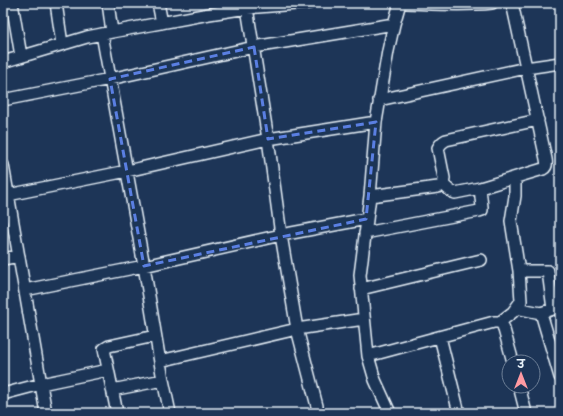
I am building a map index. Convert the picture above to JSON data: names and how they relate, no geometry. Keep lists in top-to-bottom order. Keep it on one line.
{"north":"top"}
